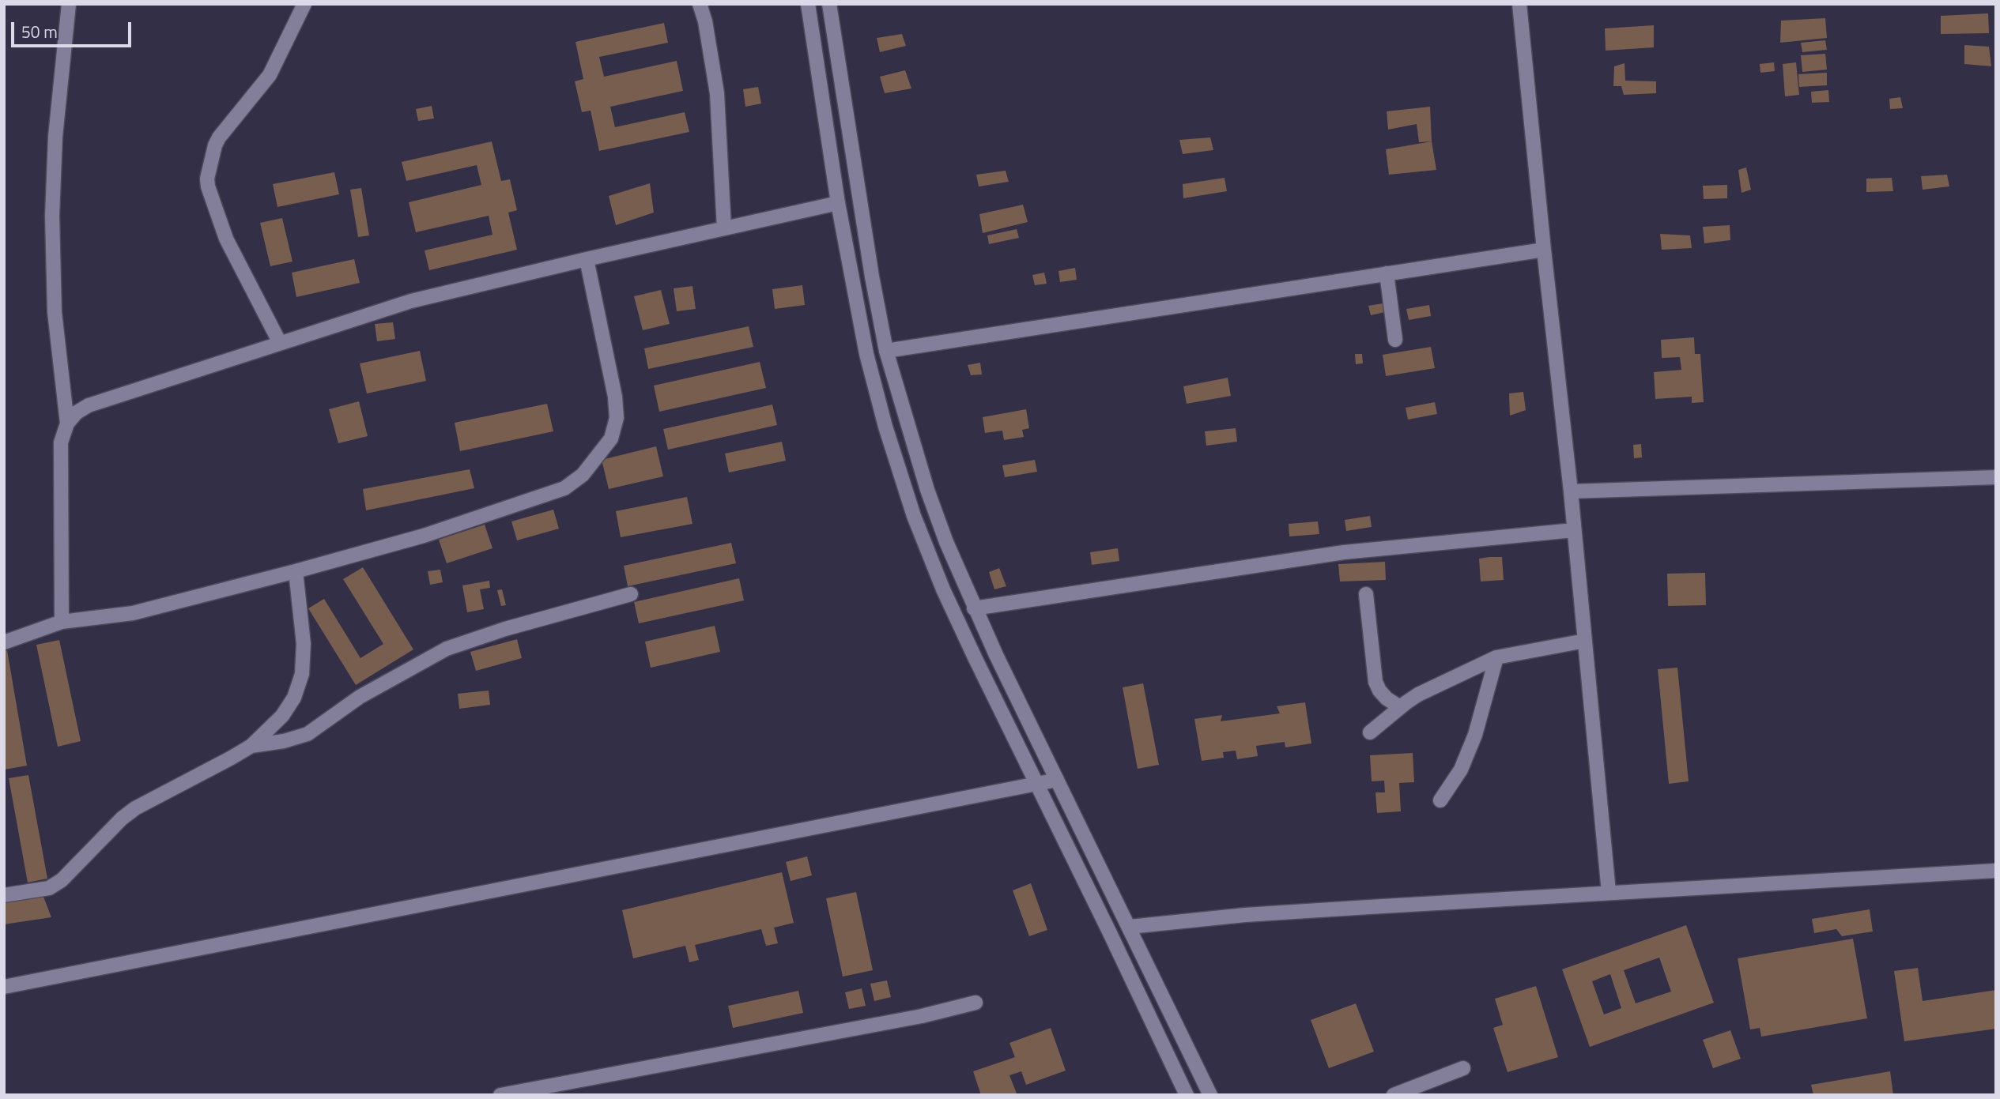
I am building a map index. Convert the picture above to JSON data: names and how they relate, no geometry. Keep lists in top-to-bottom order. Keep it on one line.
{"scale_bar":"50 m"}
